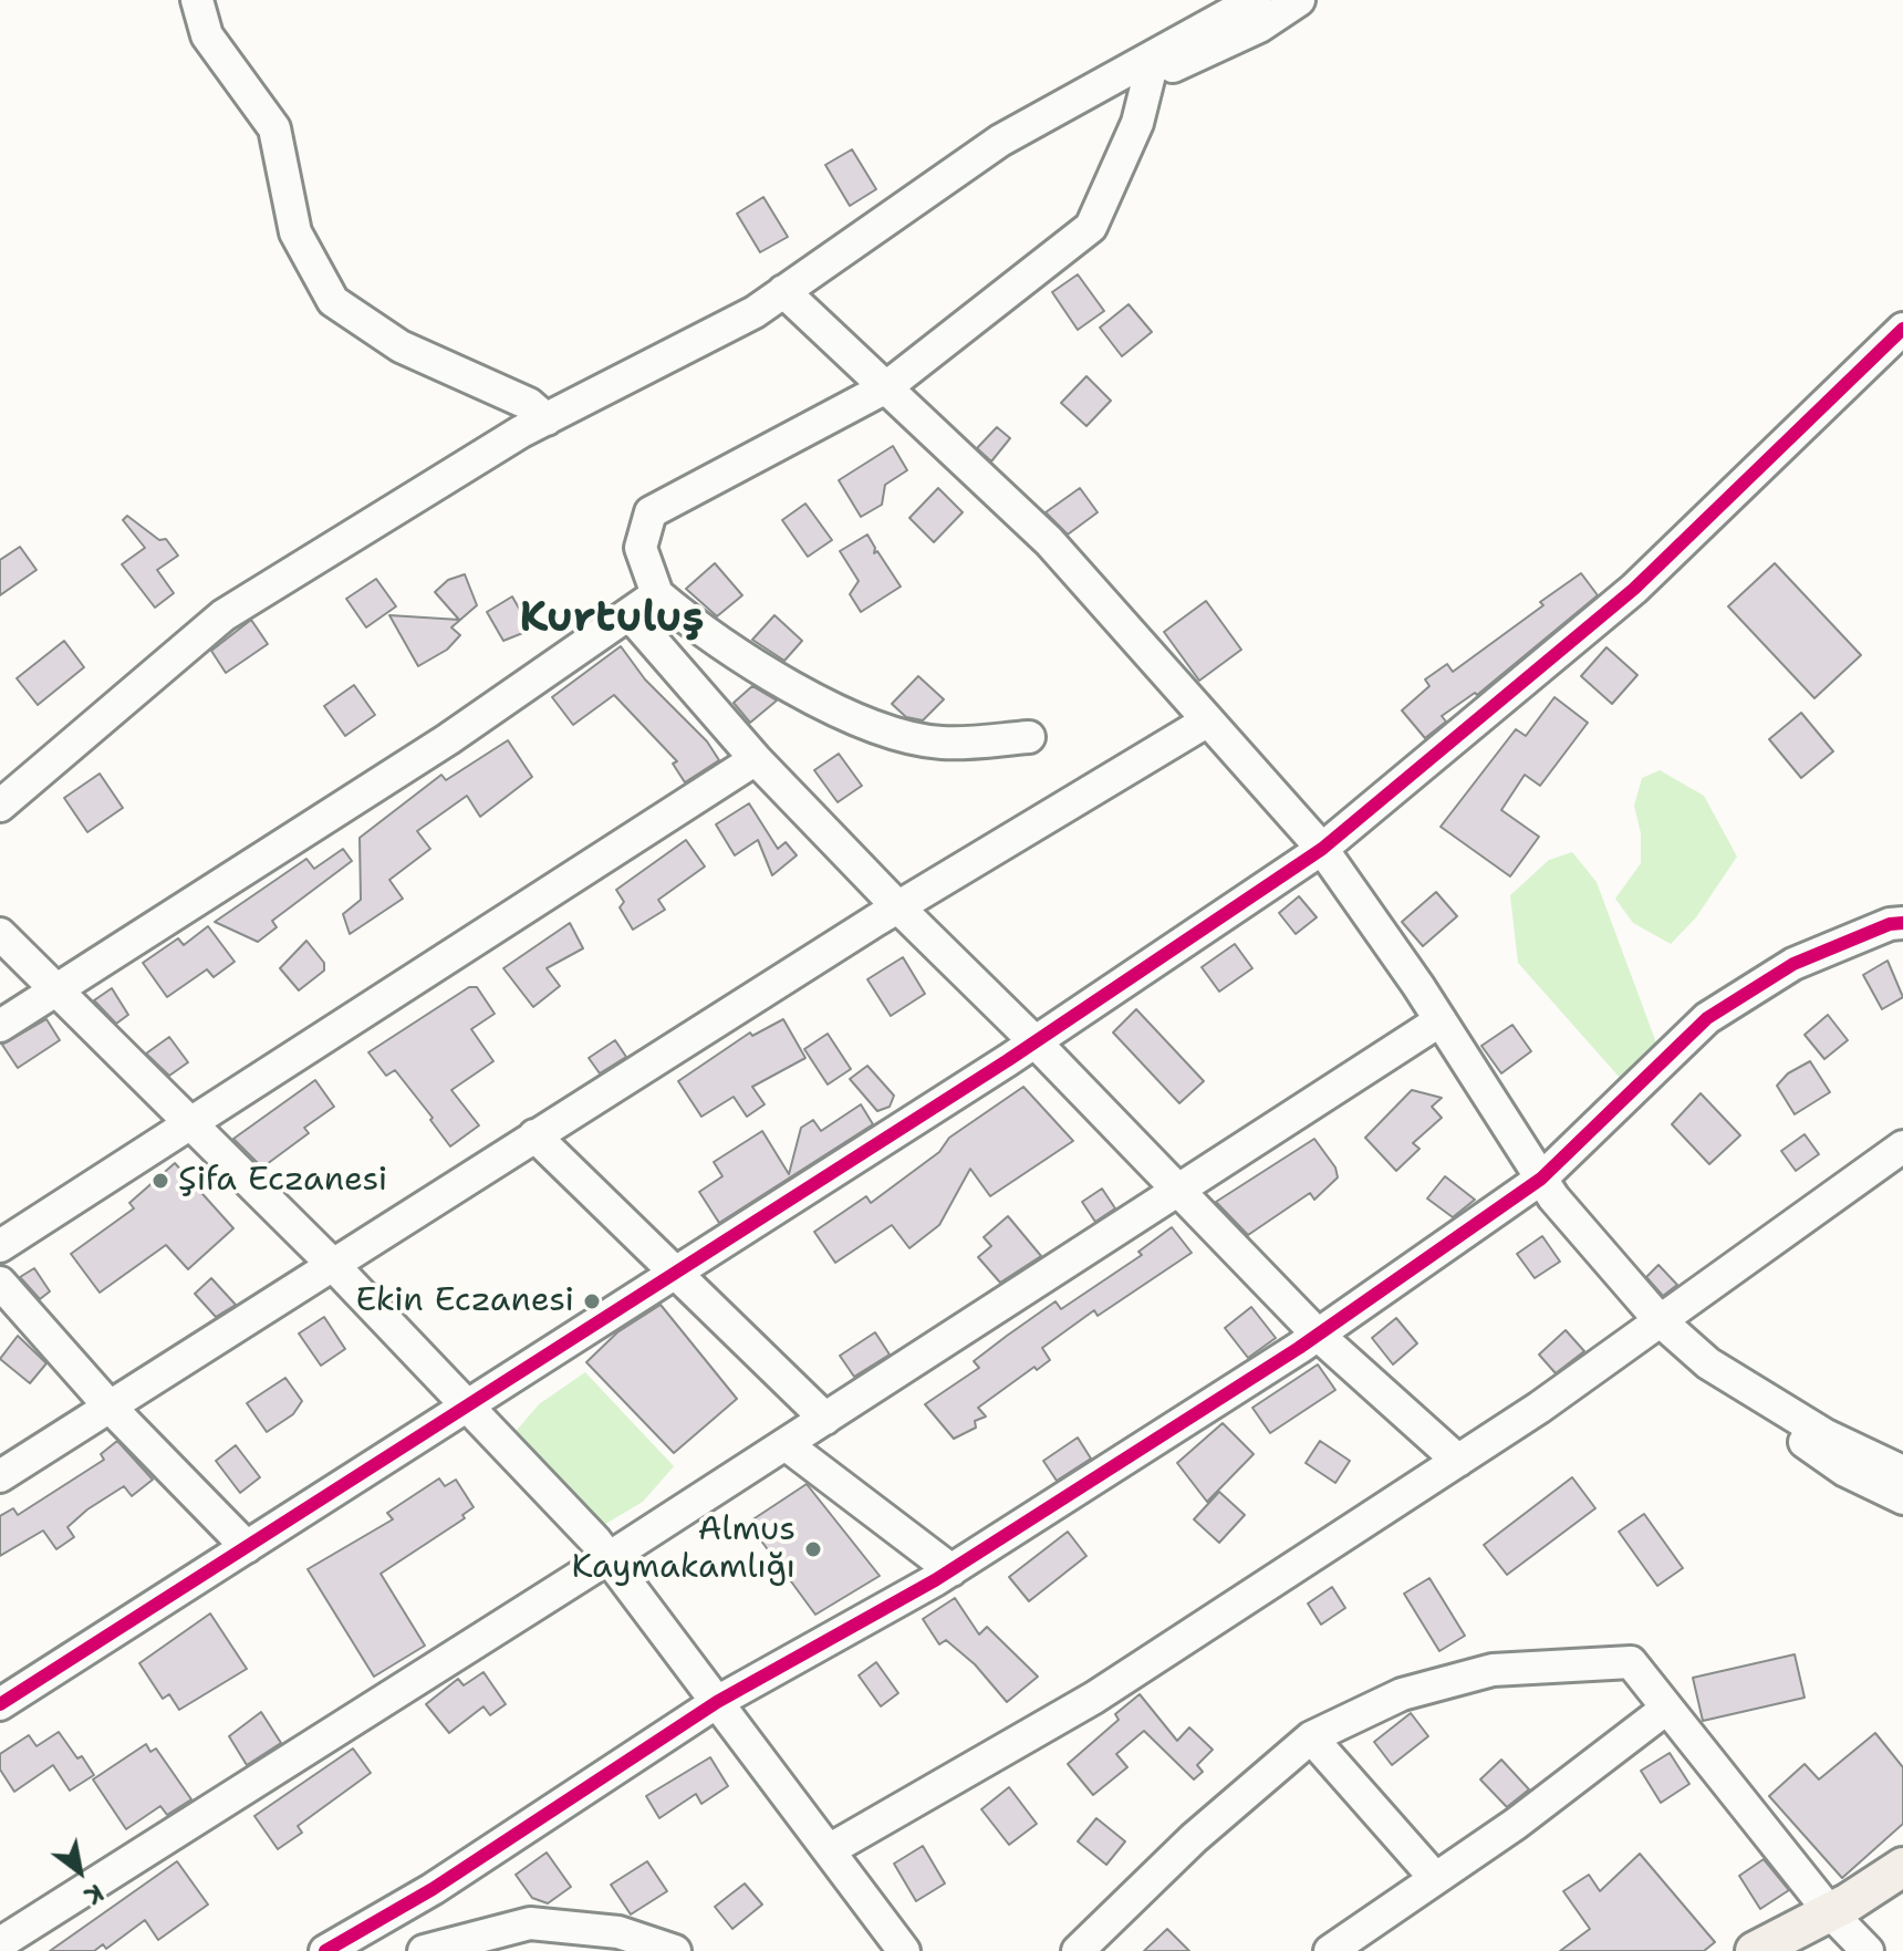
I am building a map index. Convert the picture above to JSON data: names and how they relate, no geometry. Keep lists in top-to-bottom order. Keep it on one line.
{"districts":["Kurtuluş"],"places":["Şifa Eczanesi","Ekin Eczanesi","Almus Kaymakamlığı"],"north":"bottom right"}
